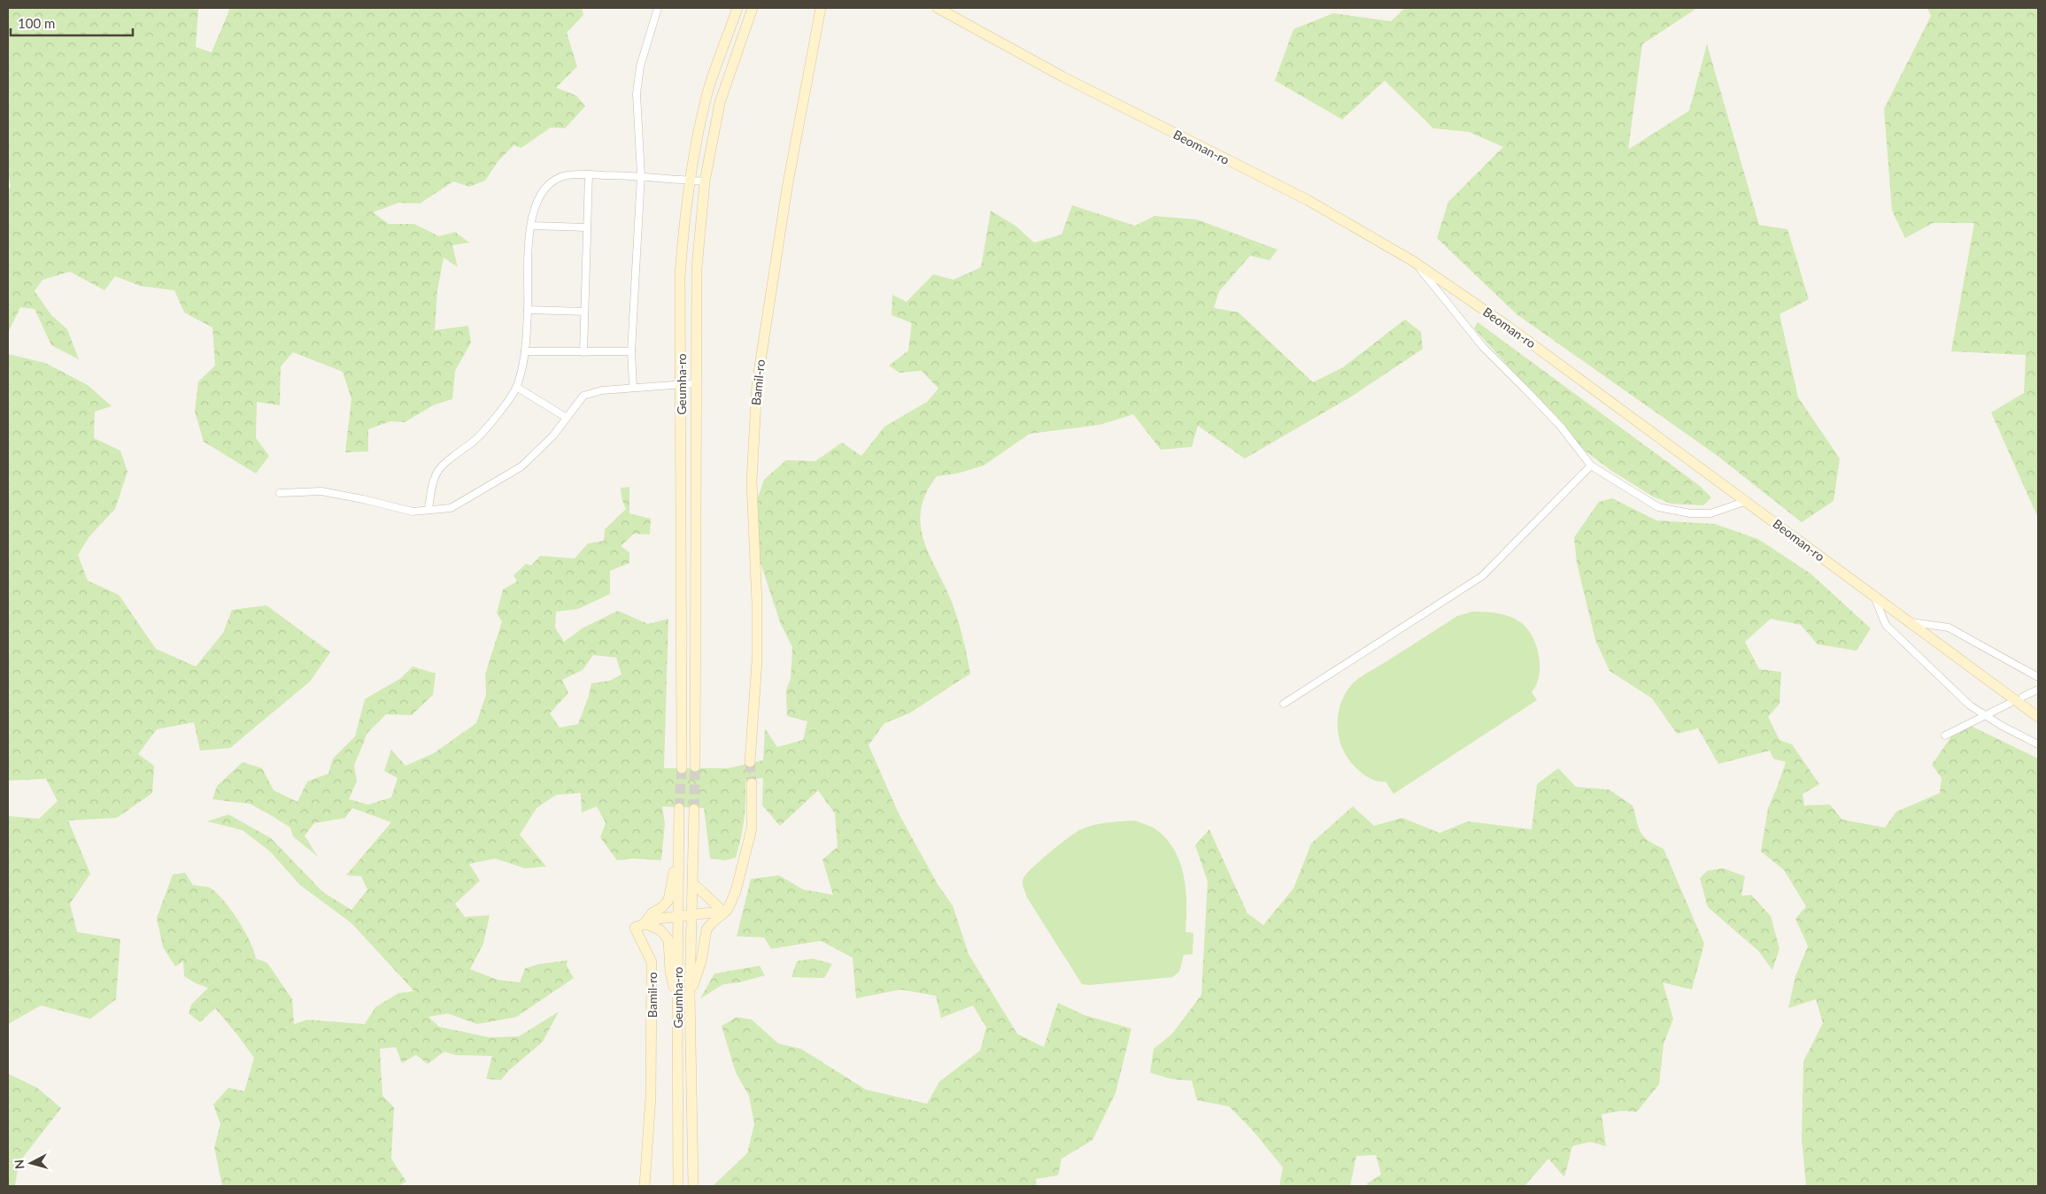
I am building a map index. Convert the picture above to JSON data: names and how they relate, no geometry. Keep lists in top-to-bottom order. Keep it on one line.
{"streets":{"main road":["Beoman-ro","Bamil-ro","Geumha-ro"]},"scale_bar":"100 m","north":"left"}
